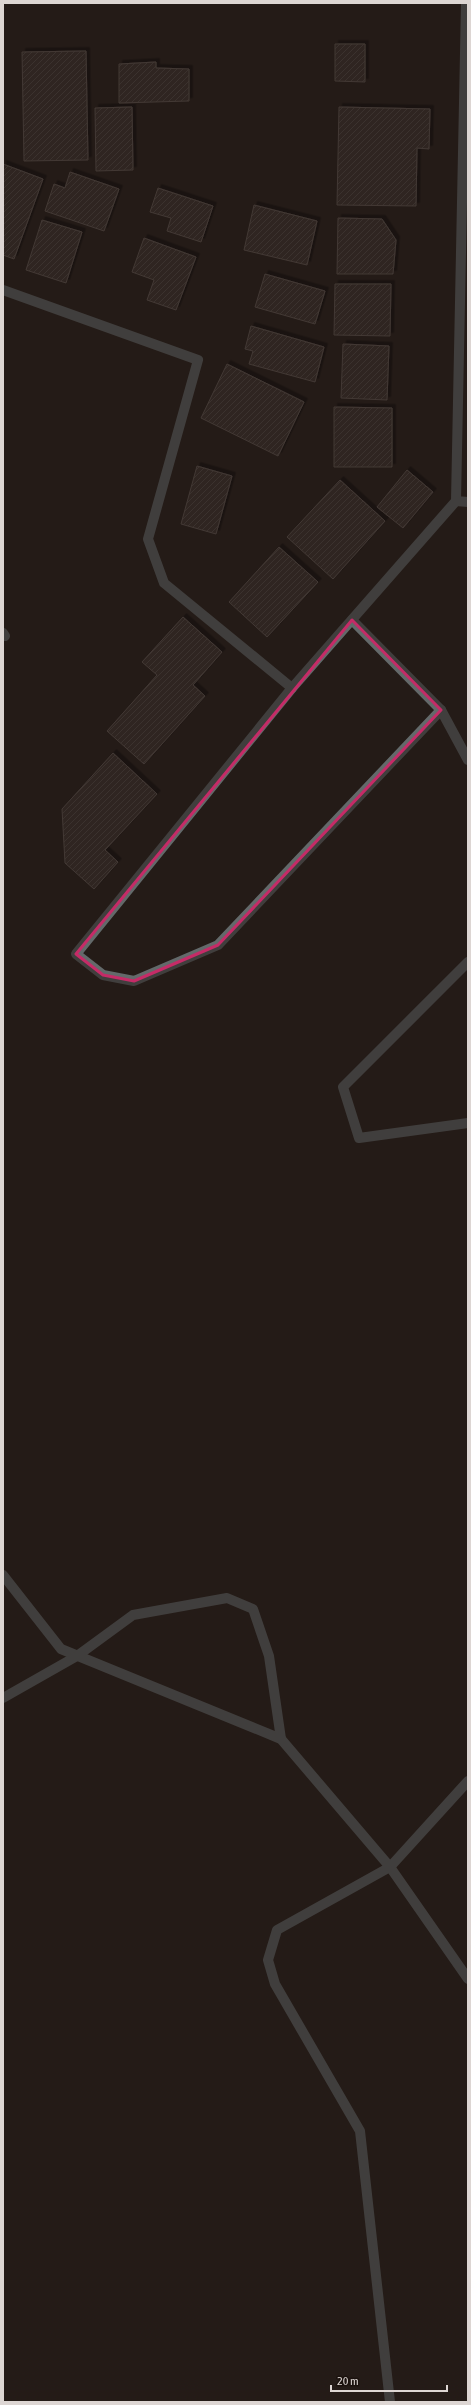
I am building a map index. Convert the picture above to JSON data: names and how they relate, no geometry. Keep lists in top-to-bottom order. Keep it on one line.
{"scale_bar":"20 m"}
